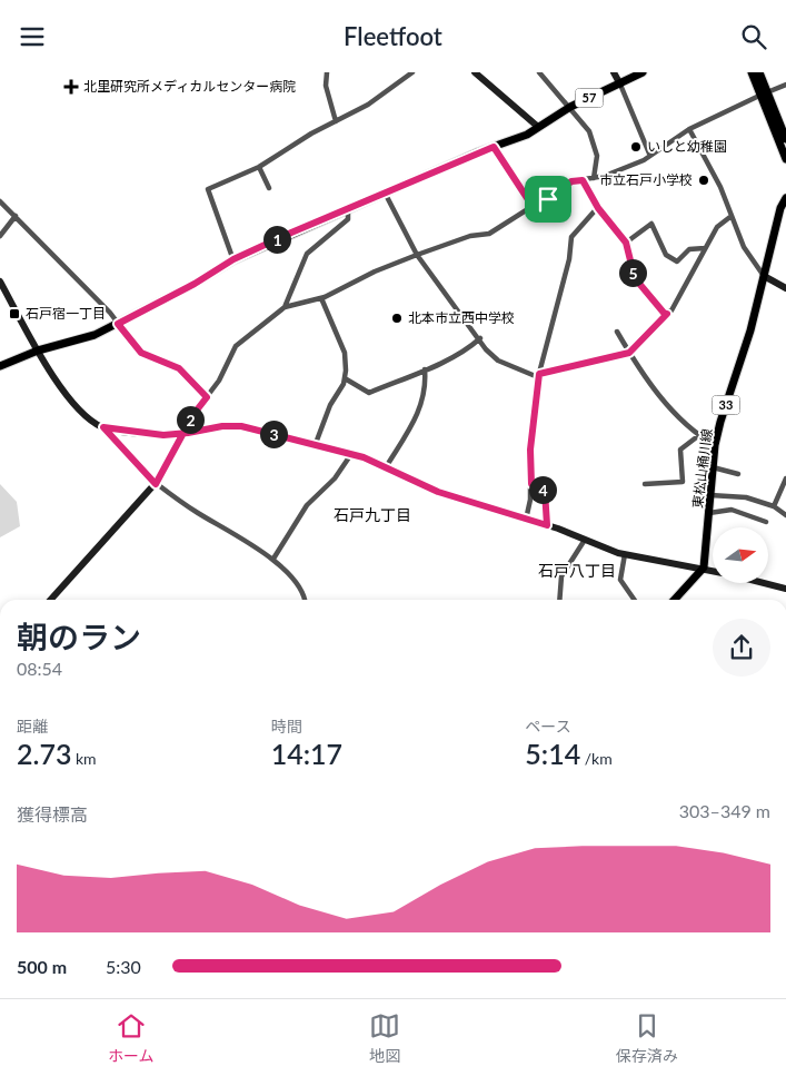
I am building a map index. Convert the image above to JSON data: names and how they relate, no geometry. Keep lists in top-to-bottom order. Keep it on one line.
{"streets":{"main road":["57","33","東松山桶川線"]},"districts":["石戸九丁目","石戸八丁目"],"places":{"health":["北里研究所メディカルセンター病院"],"other":["いしと幼稚園","市立石戸小学校","北本市立西中学校"],"transit":["石戸宿一丁目"]},"north":"right","page":{"header":"Fleetfoot","pins":["1","5","2","3","4"],"heading":["朝のラン","08:54"],"stats":[["距離","2.73 km"],["時間","14:17"],["ペース","5:14 /km"]],"chart":["獲得標高","303–349 m"],"list":[{"name":"500 m","note":"5:30"}],"tabs":["ホーム","地図","保存済み"]}}
